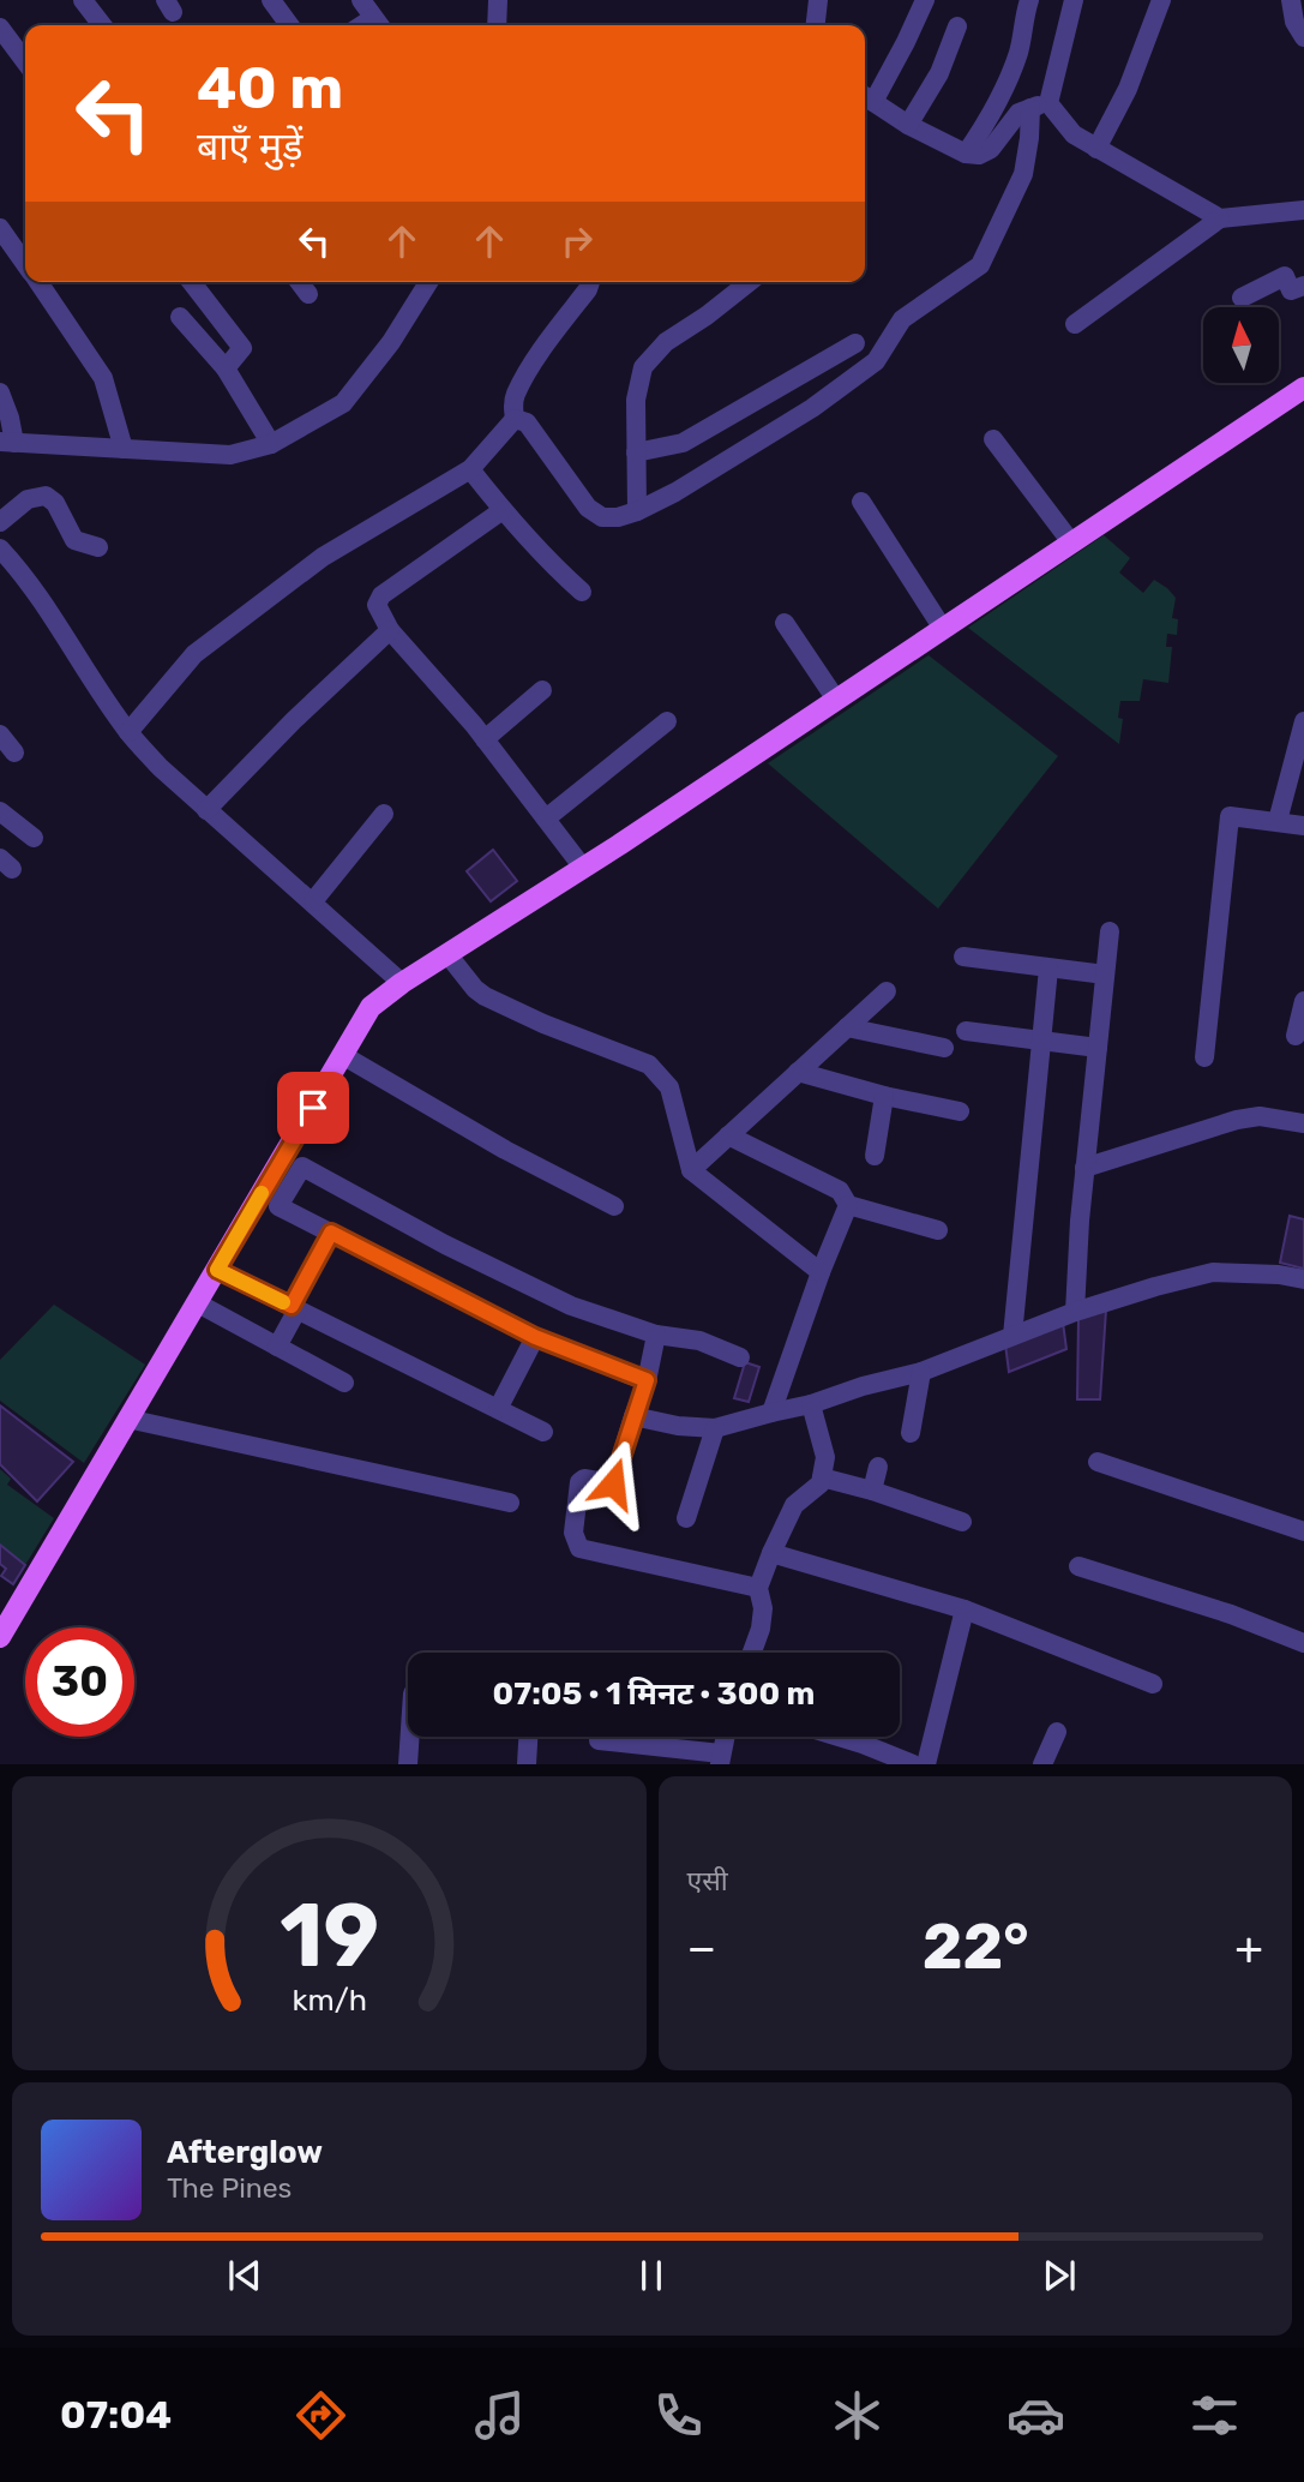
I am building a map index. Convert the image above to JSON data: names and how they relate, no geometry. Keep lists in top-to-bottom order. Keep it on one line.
{"north":"top","page":{"turn":["40 m","बाएँ मुड़ें"],"limit":"30","trip":"07:05 · 1 मिनट · 300 m","tile":"एसी","heat":["−","22°","+"],"song":["Afterglow","The Pines"],"tabs":"07:04","gauge":["19","km/h"]}}
